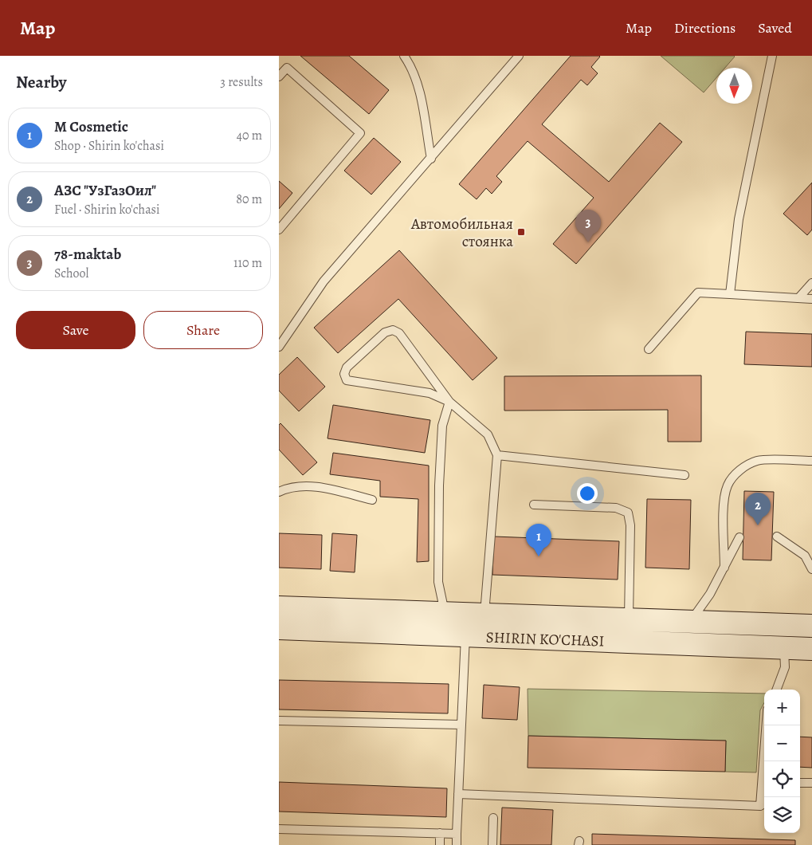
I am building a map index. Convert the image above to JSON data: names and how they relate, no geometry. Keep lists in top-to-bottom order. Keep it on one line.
{"streets":{"main road":["SHIRIN KO'CHASI"]},"places":{"transit":["Автомобильная стоянка"]},"north":"bottom","page":{"header":"Map","nav":["Map","Directions","Saved"],"heading":["Nearby","3 results"],"list":[{"mark":"1","name":"M Cosmetic","note":"Shop · Shirin ko'chasi","value":"40 m"},{"mark":"2","name":"АЗС \"УзГазОил\"","note":"Fuel · Shirin ko'chasi","value":"80 m"},{"mark":"3","name":"78-maktab","note":"School","value":"110 m"}],"pins":["3","2","1"],"buttons":["Save","Share"],"map_buttons":["+","−"]}}
